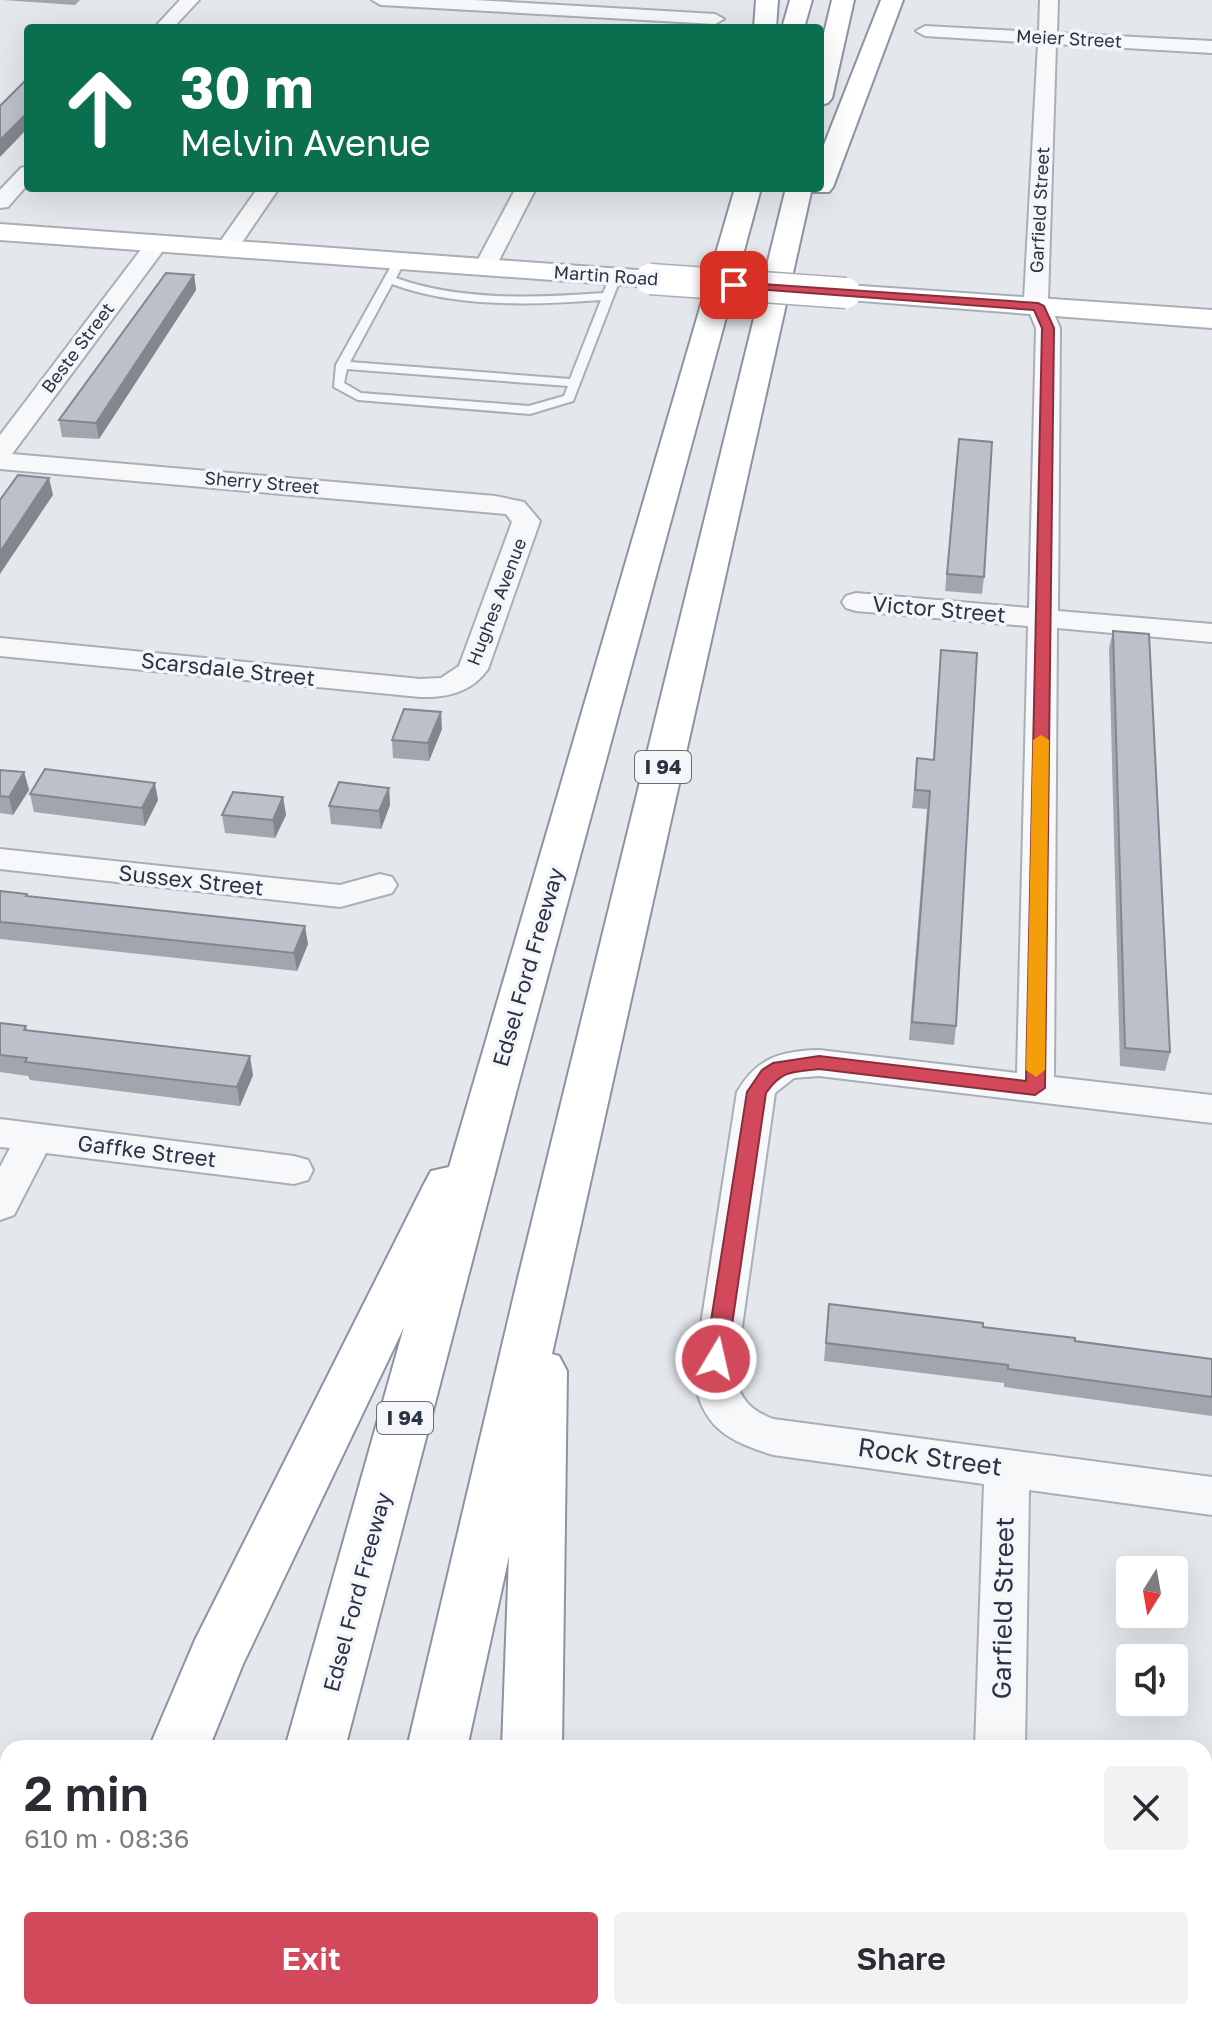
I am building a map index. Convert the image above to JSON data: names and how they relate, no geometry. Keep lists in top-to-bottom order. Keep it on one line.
{"streets":{"main road":["Martin Road","I 94","Edsel Ford Freeway"],"street":["Meier Street","Garfield Street","Beste Street","Sherry Street","Hughes Avenue","Victor Street","Scarsdale Street","Sussex Street","Gaffke Street","Rock Street"]},"crossings":[["Meier Street","Garfield Street"],["Garfield Street","Martin Road"],["Garfield Street","Victor Street"],["Garfield Street","Rock Street"],["Martin Road","Beste Street"],["Sherry Street","Hughes Avenue"],["Hughes Avenue","Scarsdale Street"]],"north":"bottom","page":{"turn":["30 m","Melvin Avenue"],"heading":["2 min","610 m · 08:36"],"buttons":["Exit","Share"]}}
